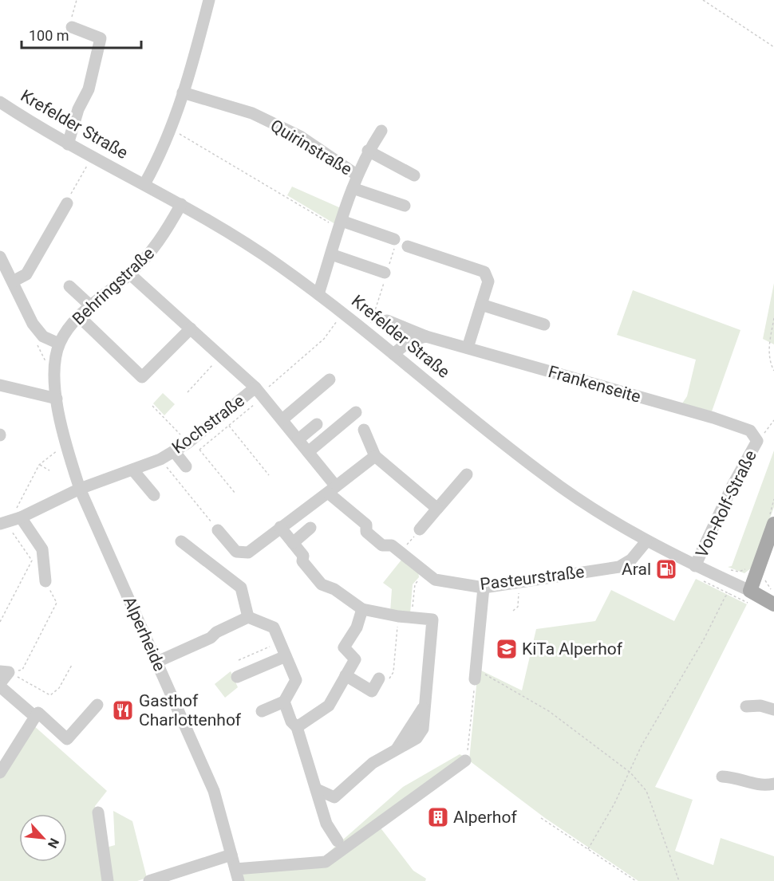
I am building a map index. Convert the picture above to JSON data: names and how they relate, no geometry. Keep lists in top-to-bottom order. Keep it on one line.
{"streets":{"main road":["Krefelder Straße"],"street":["Quirinstraße","Behringstraße","Frankenseite","Kochstraße","Von-Rolf-Straße","Pasteurstraße","Alperheide"]},"crossings":[["Krefelder Straße","Behringstraße"],["Krefelder Straße","Von-Rolf-Straße"],["Krefelder Straße","Pasteurstraße"],["Behringstraße","Alperheide"],["Frankenseite","Von-Rolf-Straße"],["Kochstraße","Alperheide"]],"places":{"fuel station":["Aral"],"school or university":["KiTa Alperhof"],"restaurant":["Gasthof Charlottenhof"],"building":["Alperhof"]},"scale_bar":"100 m","north":"bottom right"}
